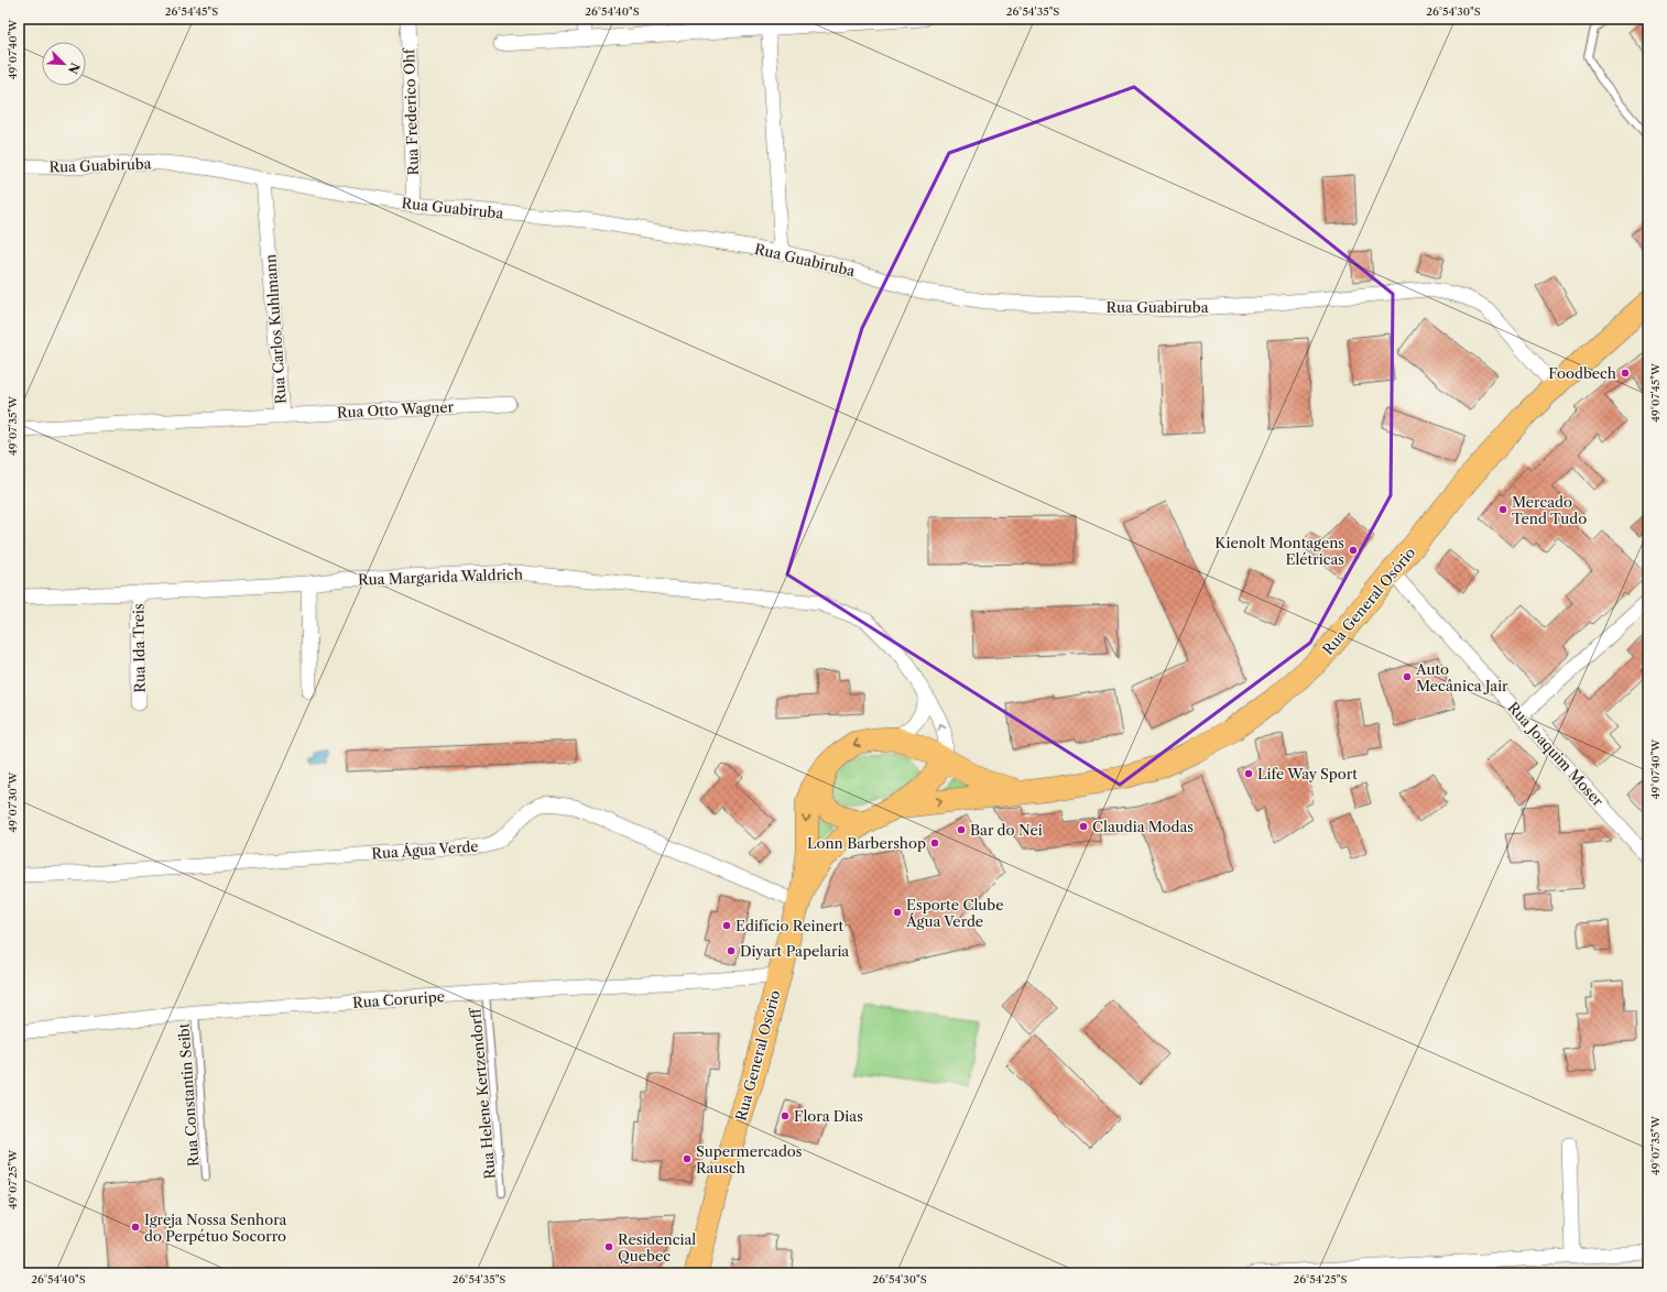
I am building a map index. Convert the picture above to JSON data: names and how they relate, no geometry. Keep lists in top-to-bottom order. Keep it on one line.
{"streets":{"main road":["Rua General Osório"],"street":["Rua Frederico Ohf","Rua Guabiruba","Rua Carlos Kuhlmann","Rua Otto Wagner","Rua Margarida Waldrich","Rua Ida Treis","Rua Joaquim Moser","Rua Água Verde","Rua Coruripe"],"lane":["Rua Helene Kertzendorff","Rua Constantin Seibt"]},"crossings":[["Rua Frederico Ohf","Rua Guabiruba"],["Rua Guabiruba","Rua Carlos Kuhlmann"],["Rua Guabiruba","Rua General Osório"],["Rua Carlos Kuhlmann","Rua Otto Wagner"],["Rua Margarida Waldrich","Rua General Osório"],["Rua Margarida Waldrich","Rua Ida Treis"],["Rua General Osório","Rua Joaquim Moser"],["Rua General Osório","Rua Água Verde"],["Rua General Osório","Rua Coruripe"],["Rua Coruripe","Rua Helene Kertzendorff"],["Rua Coruripe","Rua Constantin Seibt"]],"places":["Foodbech","Mercado Tend Tudo","Kienolt Montagens Elétricas","Auto Mecânica Jair","Life Way Sport","Claudia Modas","Bar do Nei","Lonn Barbershop","Esporte Clube Água Verde","Edifício Reinert","Diyart Papelaria","Flora Dias","Supermercados Rausch","Igreja Nossa Senhora do Perpétuo Socorro","Residencial Quebec"],"north":"bottom right","coordinates":["26°54'45\"S","26°54'40\"S","26°54'35\"S","26°54'30\"S","49°07'40\"W","49°07'45\"W","49°07'35\"W","49°07'30\"W","49°07'25\"W","26°54'25\"S"]}
